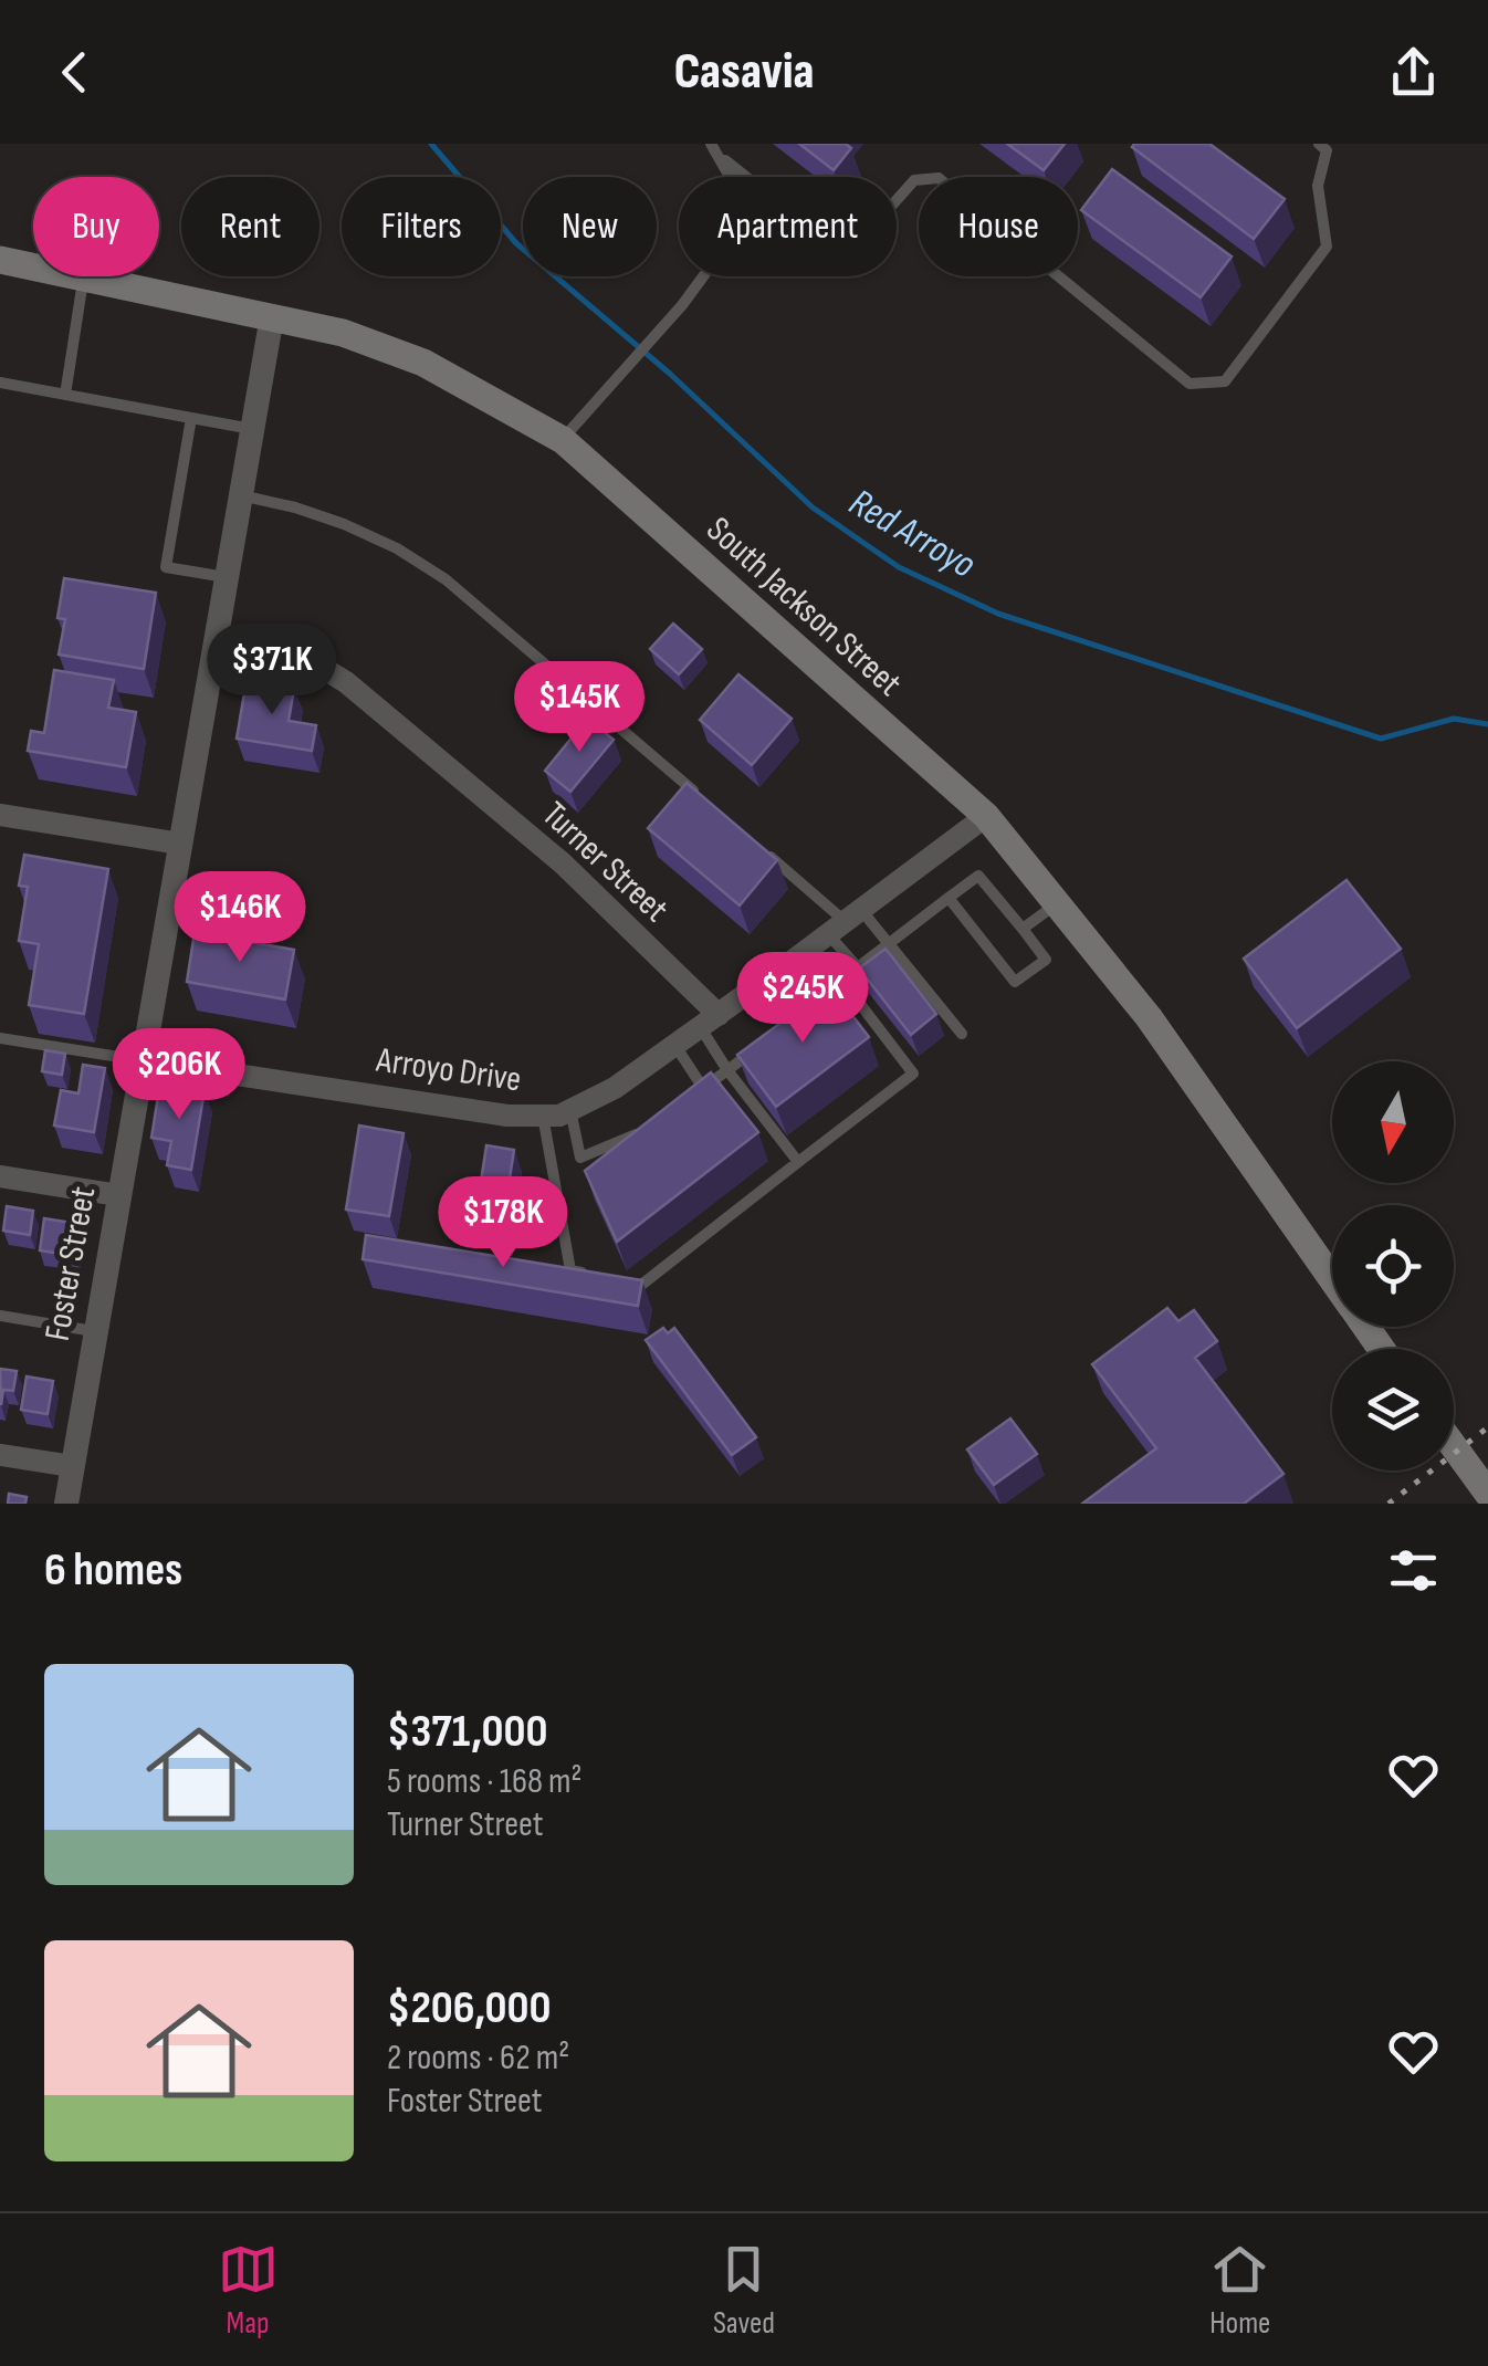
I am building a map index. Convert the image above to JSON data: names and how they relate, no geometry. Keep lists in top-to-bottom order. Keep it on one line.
{"streets":{"main road":["South Jackson Street"],"street":["Turner Street","Arroyo Drive","Foster Street"]},"crossings":[["South Jackson Street","Arroyo Drive"],["South Jackson Street","Foster Street"],["Turner Street","Arroyo Drive"],["Turner Street","Foster Street"],["Arroyo Drive","Foster Street"]],"water":["Red Arroyo"],"north":"bottom","page":{"header":"Casavia","chip":["Buy","Rent","Filters","New","Apartment","House"],"price":["$371K","$145K","$146K","$245K","$206K","$178K"],"heading":"6 homes","list":[{"name":"$371,000","note":"5 rooms · 168 m² · Turner Street"},{"name":"$206,000","note":"2 rooms · 62 m² · Foster Street"}],"tabs":["Map","Saved","Home"]}}
